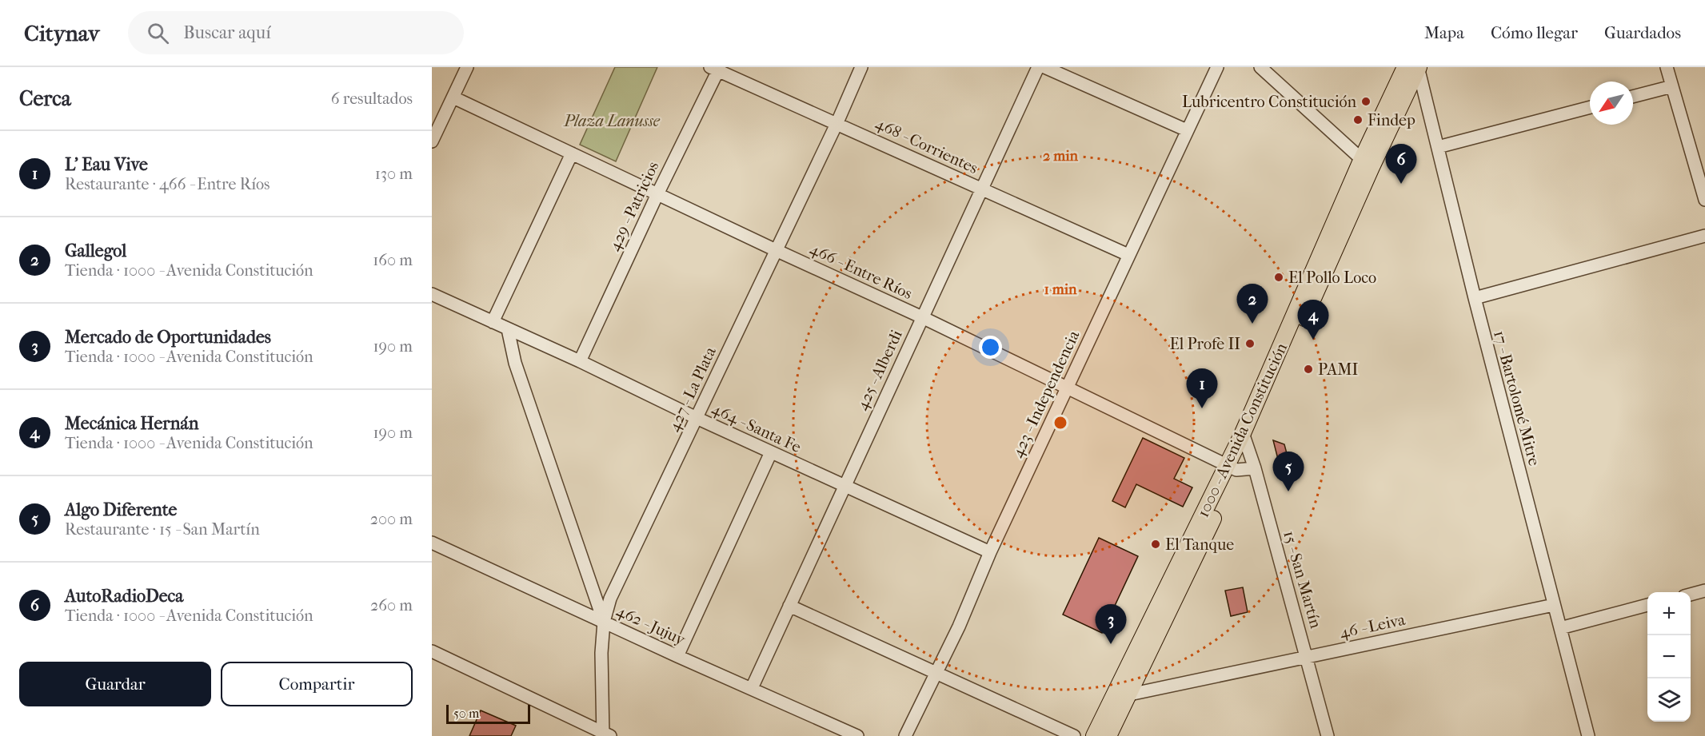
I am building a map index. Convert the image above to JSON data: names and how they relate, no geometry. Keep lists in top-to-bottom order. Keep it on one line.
{"streets":{"main road":["1000 - Avenida Constitución"],"street":["468 - Corrientes","429 - Patricios","466 - Entre Ríos","425 - Alberdi","427 - La Plata","423 - Independencia","17 - Bartolomé Mitre","464 - Santa Fe","15 - San Martín","462 - Jujuy","46 - Leiva"]},"crossings":[["468 - Corrientes","429 - Patricios"],["468 - Corrientes","425 - Alberdi"],["468 - Corrientes","427 - La Plata"],["468 - Corrientes","423 - Independencia"],["429 - Patricios","466 - Entre Ríos"],["429 - Patricios","464 - Santa Fe"],["466 - Entre Ríos","425 - Alberdi"],["466 - Entre Ríos","427 - La Plata"],["466 - Entre Ríos","423 - Independencia"],["466 - Entre Ríos","1000 - Avenida Constitución"],["425 - Alberdi","464 - Santa Fe"],["425 - Alberdi","462 - Jujuy"],["427 - La Plata","464 - Santa Fe"],["427 - La Plata","462 - Jujuy"],["423 - Independencia","464 - Santa Fe"],["17 - Bartolomé Mitre","1000 - Avenida Constitución"],["17 - Bartolomé Mitre","46 - Leiva"],["1000 - Avenida Constitución","15 - San Martín"],["1000 - Avenida Constitución","46 - Leiva"],["15 - San Martín","46 - Leiva"]],"parks":["Plaza Lanusse"],"places":["Lubricentro Constitución","Findep","El Pollo Loco","El Profe II","PAMI","El Tanque"],"scale_bar":"50 m","north":"bottom left","page":{"header":"Citynav","search":"Buscar aquí","nav":["Mapa","Cómo llegar","Guardados"],"heading":["Cerca","6 resultados"],"list":[{"mark":"1","name":"L' Eau Vive","note":"Restaurante · 466 - Entre Ríos","value":"130 m"},{"mark":"2","name":"Gallegol","note":"Tienda · 1000 - Avenida Constitución","value":"160 m"},{"mark":"3","name":"Mercado de Oportunidades","note":"Tienda · 1000 - Avenida Constitución","value":"190 m"},{"mark":"4","name":"Mecánica Hernán","note":"Tienda · 1000 - Avenida Constitución","value":"190 m"},{"mark":"5","name":"Algo Diferente","note":"Restaurante · 15 - San Martín","value":"200 m"},{"mark":"6","name":"AutoRadioDeca","note":"Tienda · 1000 - Avenida Constitución","value":"260 m"}],"pins":["6","2","4","1","5","3"],"map_buttons":["+","−"],"buttons":["Guardar","Compartir"],"scale":"50 m"},"rings":["2 min","1 min"]}
